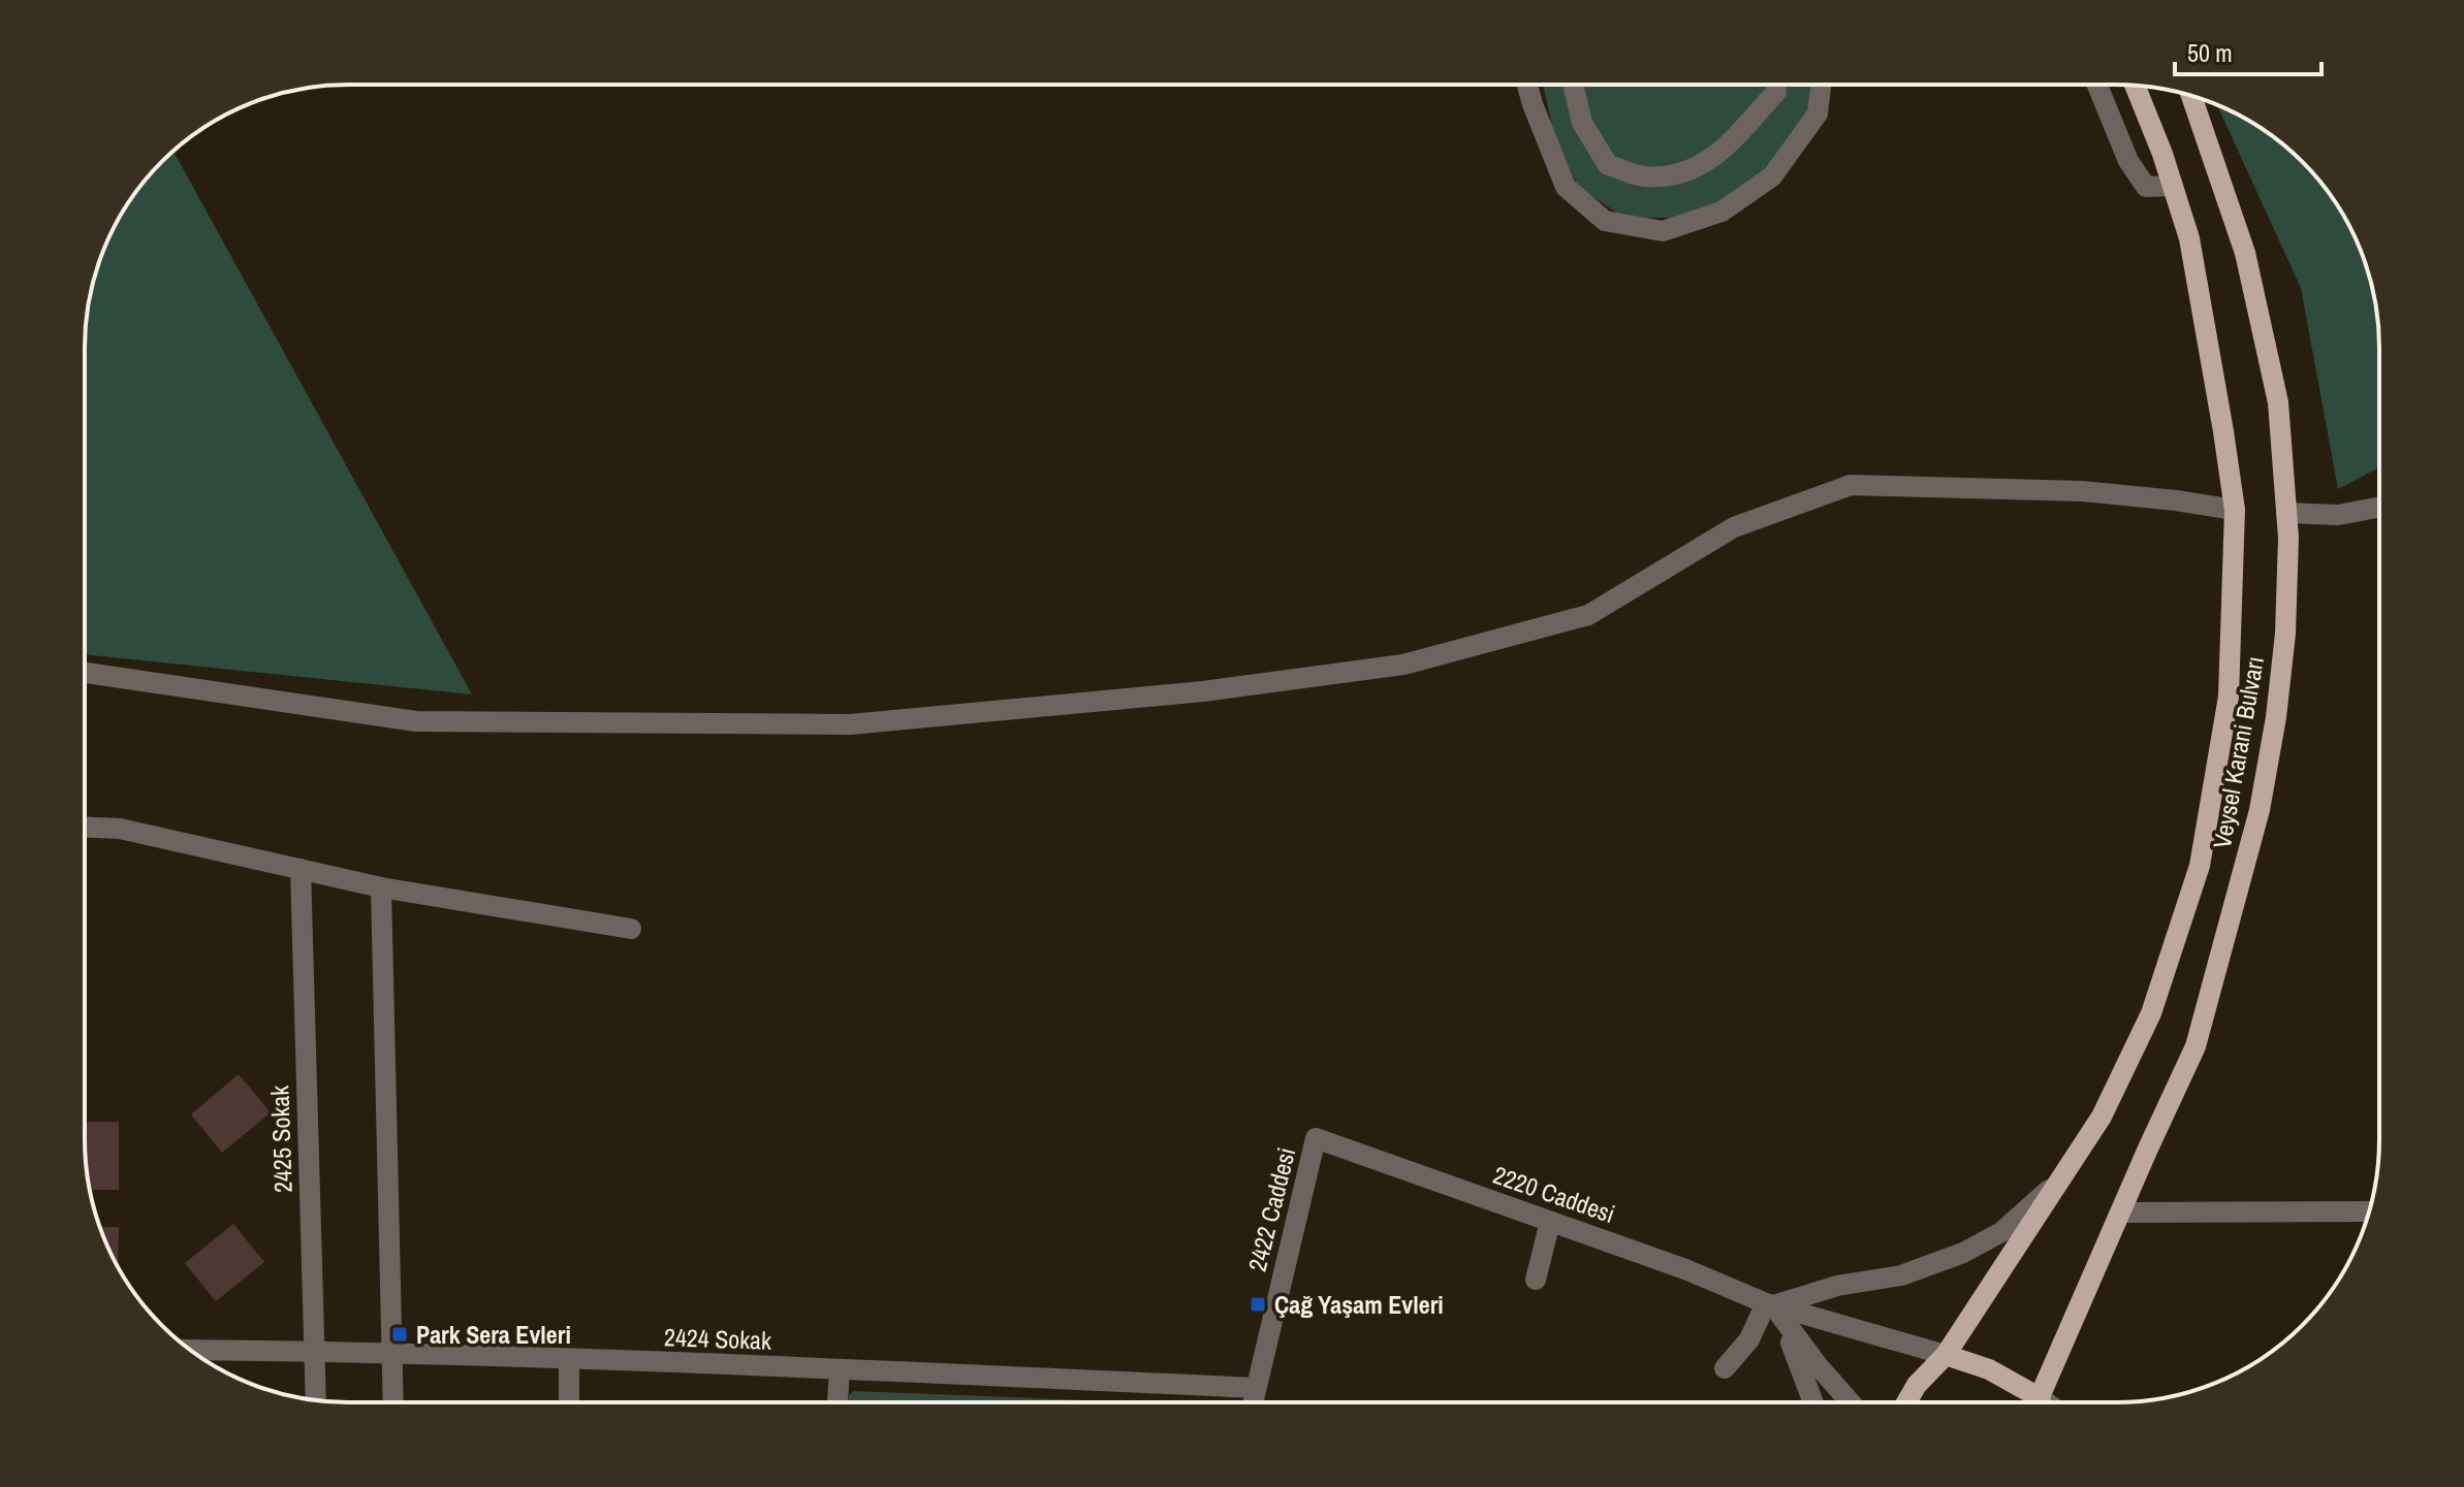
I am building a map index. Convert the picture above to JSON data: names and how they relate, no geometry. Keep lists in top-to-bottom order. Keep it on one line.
{"streets":{"main road":["Veysel Karani Bulvarı"],"street":["2425 Sokak","2220 Caddesi","2422 Caddesi","2424 Sokak"]},"crossings":[["Veysel Karani Bulvarı","2220 Caddesi"],["2425 Sokak","2424 Sokak"],["2220 Caddesi","2422 Caddesi"],["2422 Caddesi","2424 Sokak"]],"places":{"transit":["Çağ Yaşam Evleri","Park Sera Evleri"]},"scale_bar":"50 m"}
